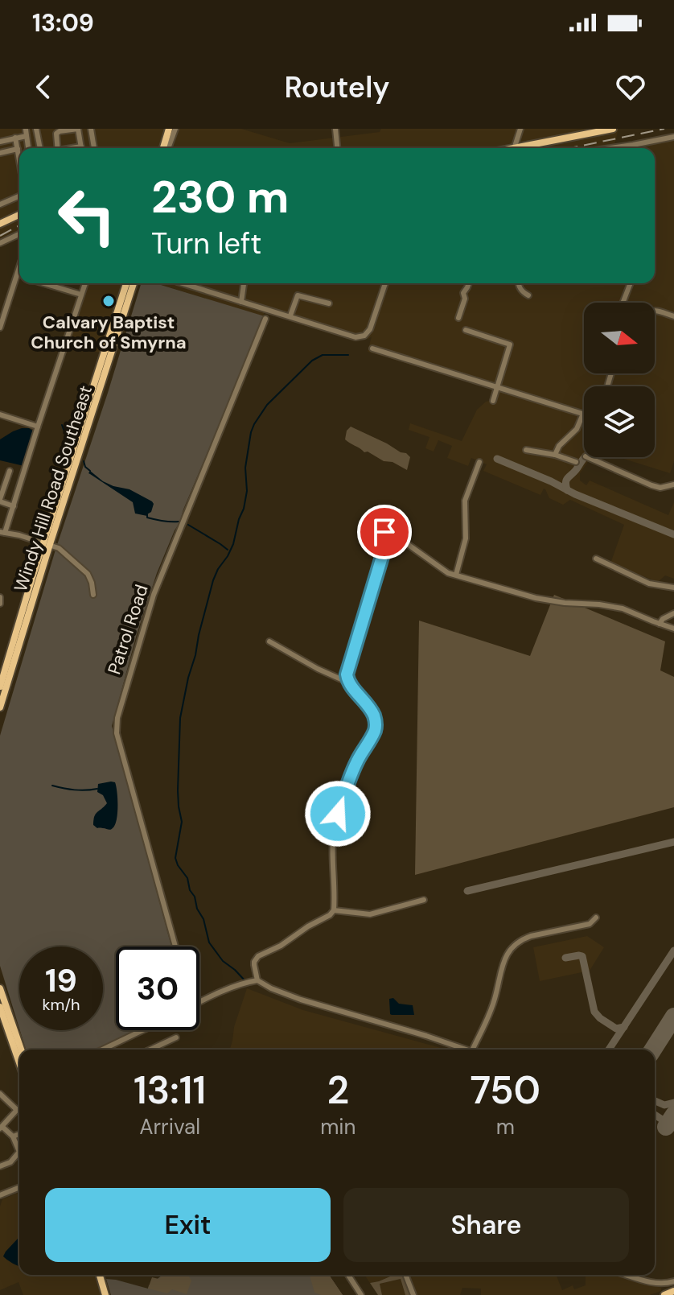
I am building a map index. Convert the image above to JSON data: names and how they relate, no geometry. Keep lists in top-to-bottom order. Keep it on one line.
{"streets":{"main road":["Windy Hill Road Southeast"],"street":["Patrol Road"]},"places":["Calvary Baptist Church of Smyrna"],"north":"right","page":{"status":"13:09","header":"Routely","turn":["230 m","Turn left"],"speed":"19 km/h","limit":"30","eta":["13:11","Arrival","2","min","750","m"],"buttons":["Exit","Share"]}}
